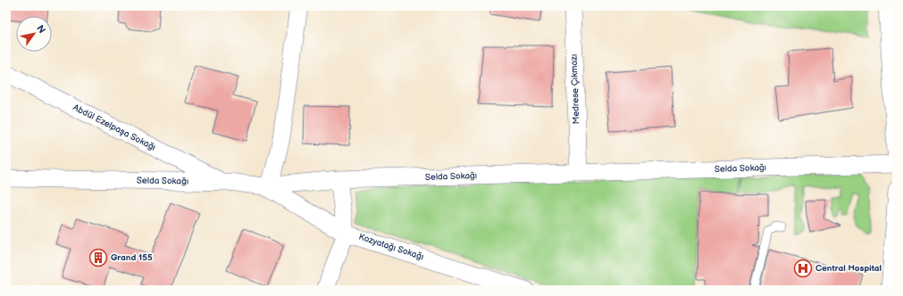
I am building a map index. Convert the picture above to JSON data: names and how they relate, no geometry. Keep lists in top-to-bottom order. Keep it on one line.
{"streets":{"street":["Medrese Çıkmazı","Abdül Ezelpaşa Sokağı","Selda Sokağı","Kozyatağı Sokağı"]},"crossings":[["Medrese Çıkmazı","Selda Sokağı"],["Abdül Ezelpaşa Sokağı","Selda Sokağı"],["Selda Sokağı","Kozyatağı Sokağı"]],"places":{"building":["Grand 155"],"hospital":["Central Hospital"]},"north":"top right"}
